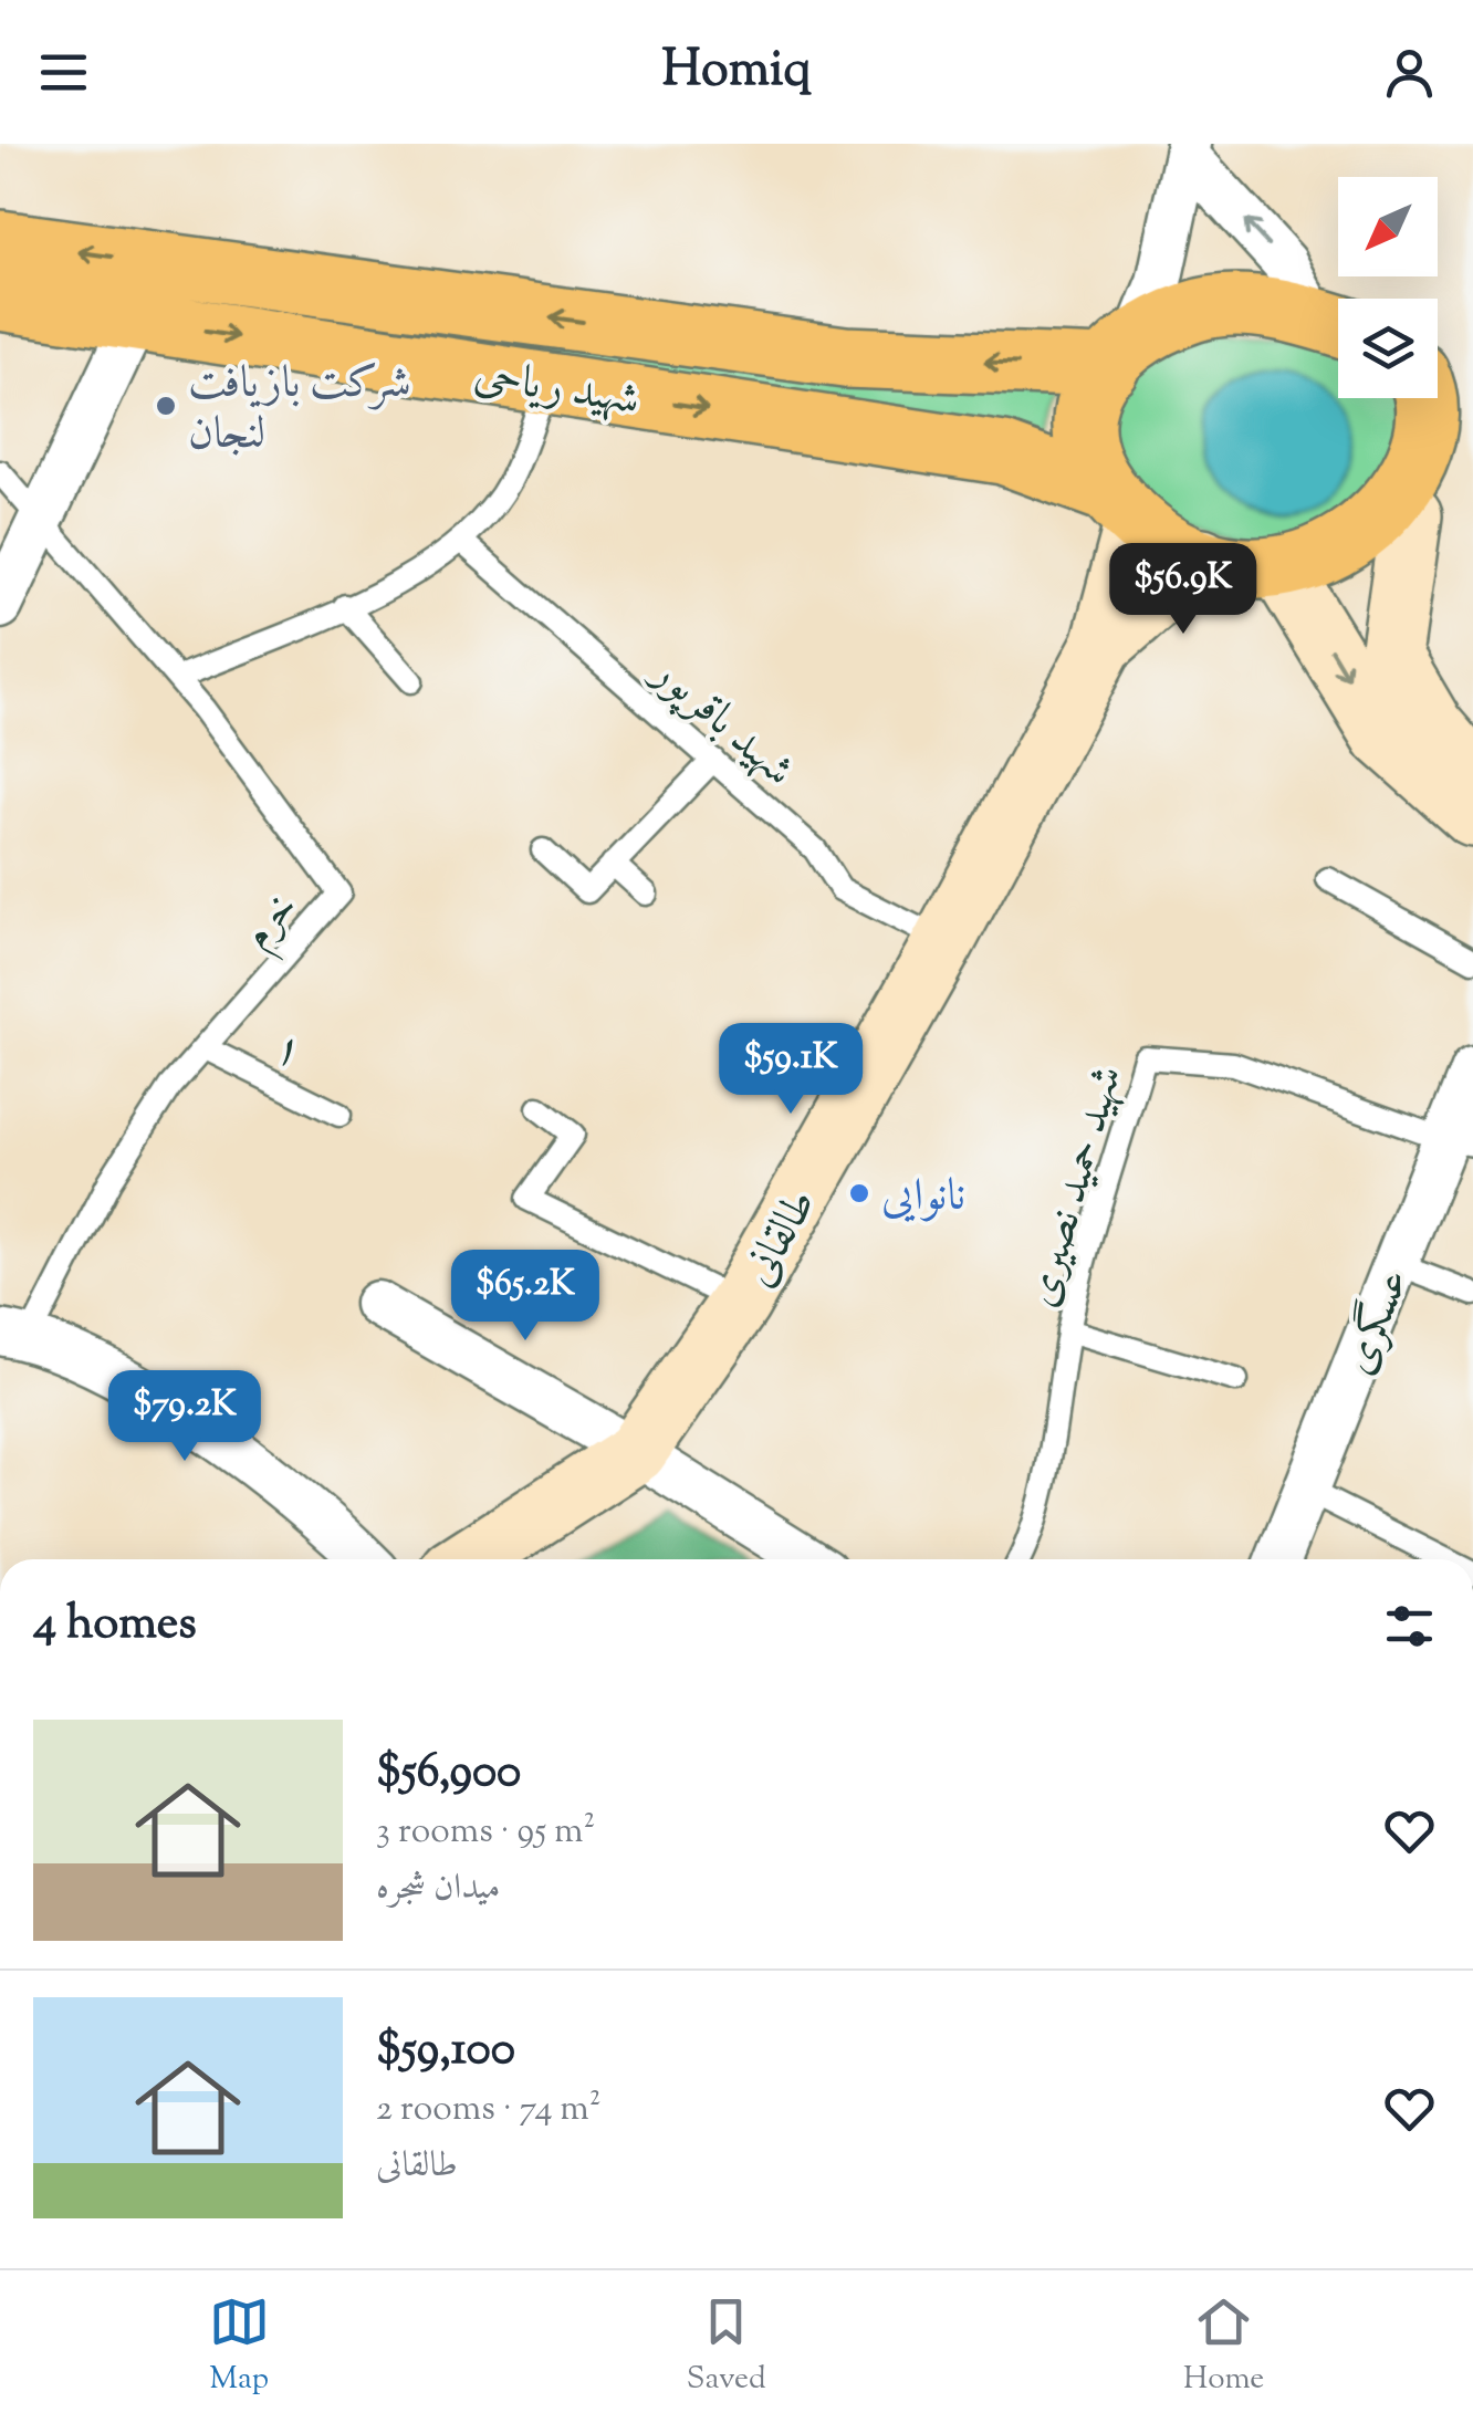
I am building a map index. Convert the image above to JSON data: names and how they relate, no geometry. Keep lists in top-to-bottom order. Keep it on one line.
{"streets":{"main road":["شهید ریاحی"],"street":["طالقانی","عسگری"],"lane":["شهید باقرپور","خرم","۱","شهید حمید نصیری"]},"crossings":[["شهید باقرپور","طالقانی"],["خرم","۱"],["شهید حمید نصیری","عسگری"]],"places":["شرکت بازیافت لنجان","نانوایی"],"north":"bottom left","page":{"header":"Homiq","price":["$56.9K","$59.1K","$65.2K","$79.2K"],"heading":"4 homes","list":[{"name":"$56,900","note":"3 rooms · 95 m² · میدان شجره"},{"name":"$59,100","note":"2 rooms · 74 m² · طالقانی"}],"tabs":["Map","Saved","Home"]}}
